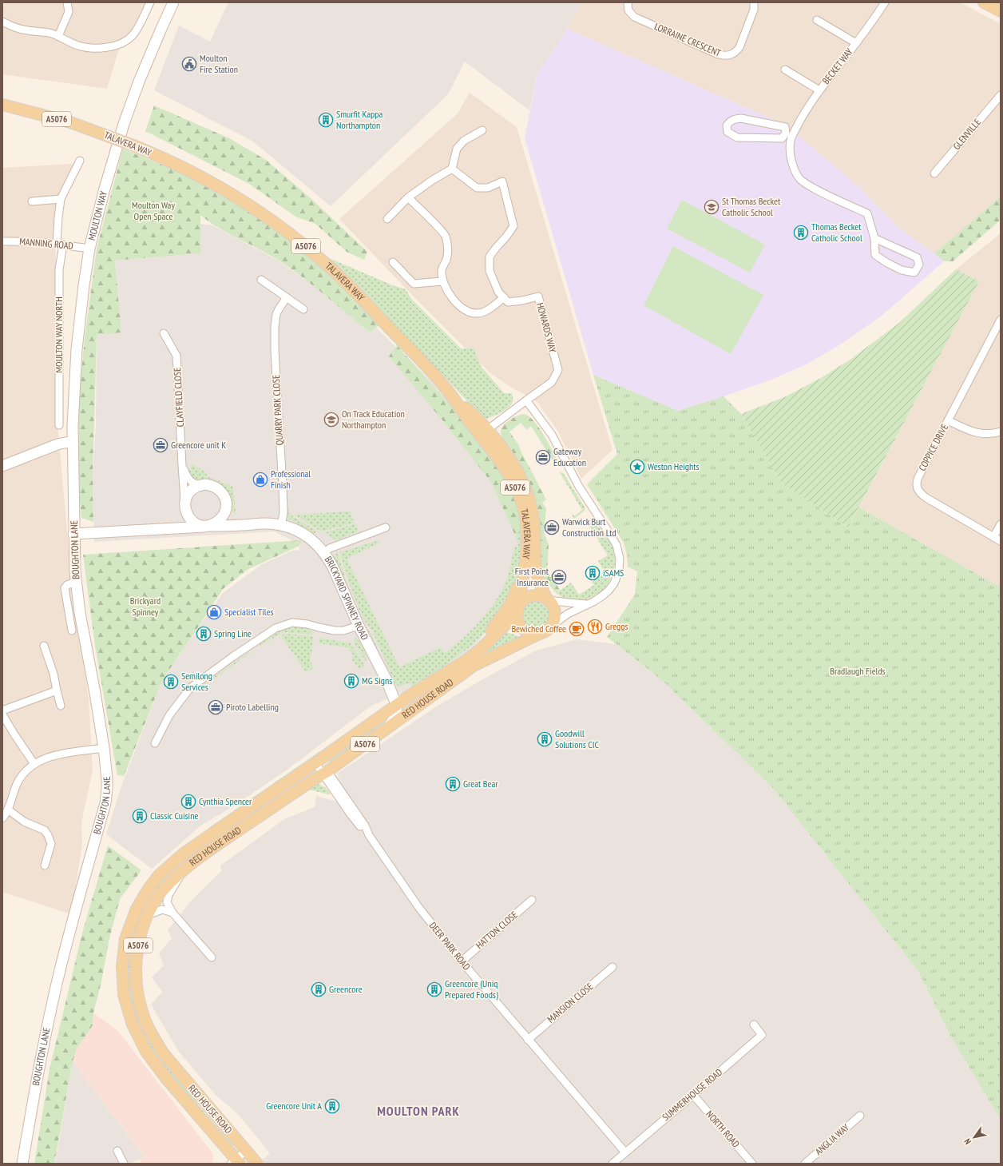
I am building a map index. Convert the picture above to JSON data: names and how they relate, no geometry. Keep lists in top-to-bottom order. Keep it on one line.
{"streets":{"main road":["A5076","TALAVERA WAY","RED HOUSE ROAD"],"street":["LORRAINE CRESCENT","BECKET WAY","GLENVILLE","MOULTON WAY","MANNING ROAD","HOWARDS WAY","MOULTON WAY NORTH","CLAYFIELD CLOSE","QUARRY PARK CLOSE","COPPICE DRIVE","BOUGHTON LANE","BRICKYARD SPINNEY ROAD","HATTON CLOSE","DEER PARK ROAD","MANSION CLOSE","SUMMERHOUSE ROAD","NORTH ROAD","ANGLIA WAY"]},"crossings":[["TALAVERA WAY","RED HOUSE ROAD"],["MOULTON WAY","MANNING ROAD"],["MOULTON WAY","BOUGHTON LANE"],["MANNING ROAD","MOULTON WAY NORTH"],["CLAYFIELD CLOSE","BRICKYARD SPINNEY ROAD"],["QUARRY PARK CLOSE","BRICKYARD SPINNEY ROAD"],["BOUGHTON LANE","BRICKYARD SPINNEY ROAD"],["RED HOUSE ROAD","DEER PARK ROAD"],["HATTON CLOSE","DEER PARK ROAD"],["DEER PARK ROAD","MANSION CLOSE"],["DEER PARK ROAD","SUMMERHOUSE ROAD"],["SUMMERHOUSE ROAD","NORTH ROAD"]],"districts":["MOULTON PARK"],"parks":["Moulton Way Open Space","Brickyard Spinney","Bradlaugh Fields"],"places":{"public building":["Moulton Fire Station"],"building":["Smurfit Kappa Northampton","Thomas Becket Catholic School","iSAMS","Spring Line","MG Signs","Semilong Services","Goodwill Solutions CIC","Great Bear","Cynthia Spencer","Classic Cuisine","Greencore","Greencore (Uniq Prepared Foods)","Greencore Unit A"],"school or university":["St Thomas Becket Catholic School","On Track Education Northampton"],"office":["Greencore unit K","Gateway Education","Warwick Burt Construction Ltd","First Point Insurance","Piroto Labelling"],"place":["Weston Heights"],"shop":["Professional Finish","Specialist Tiles"],"restaurant":["Greggs"],"cafe":["Bewiched Coffee"]},"north":"bottom left"}
